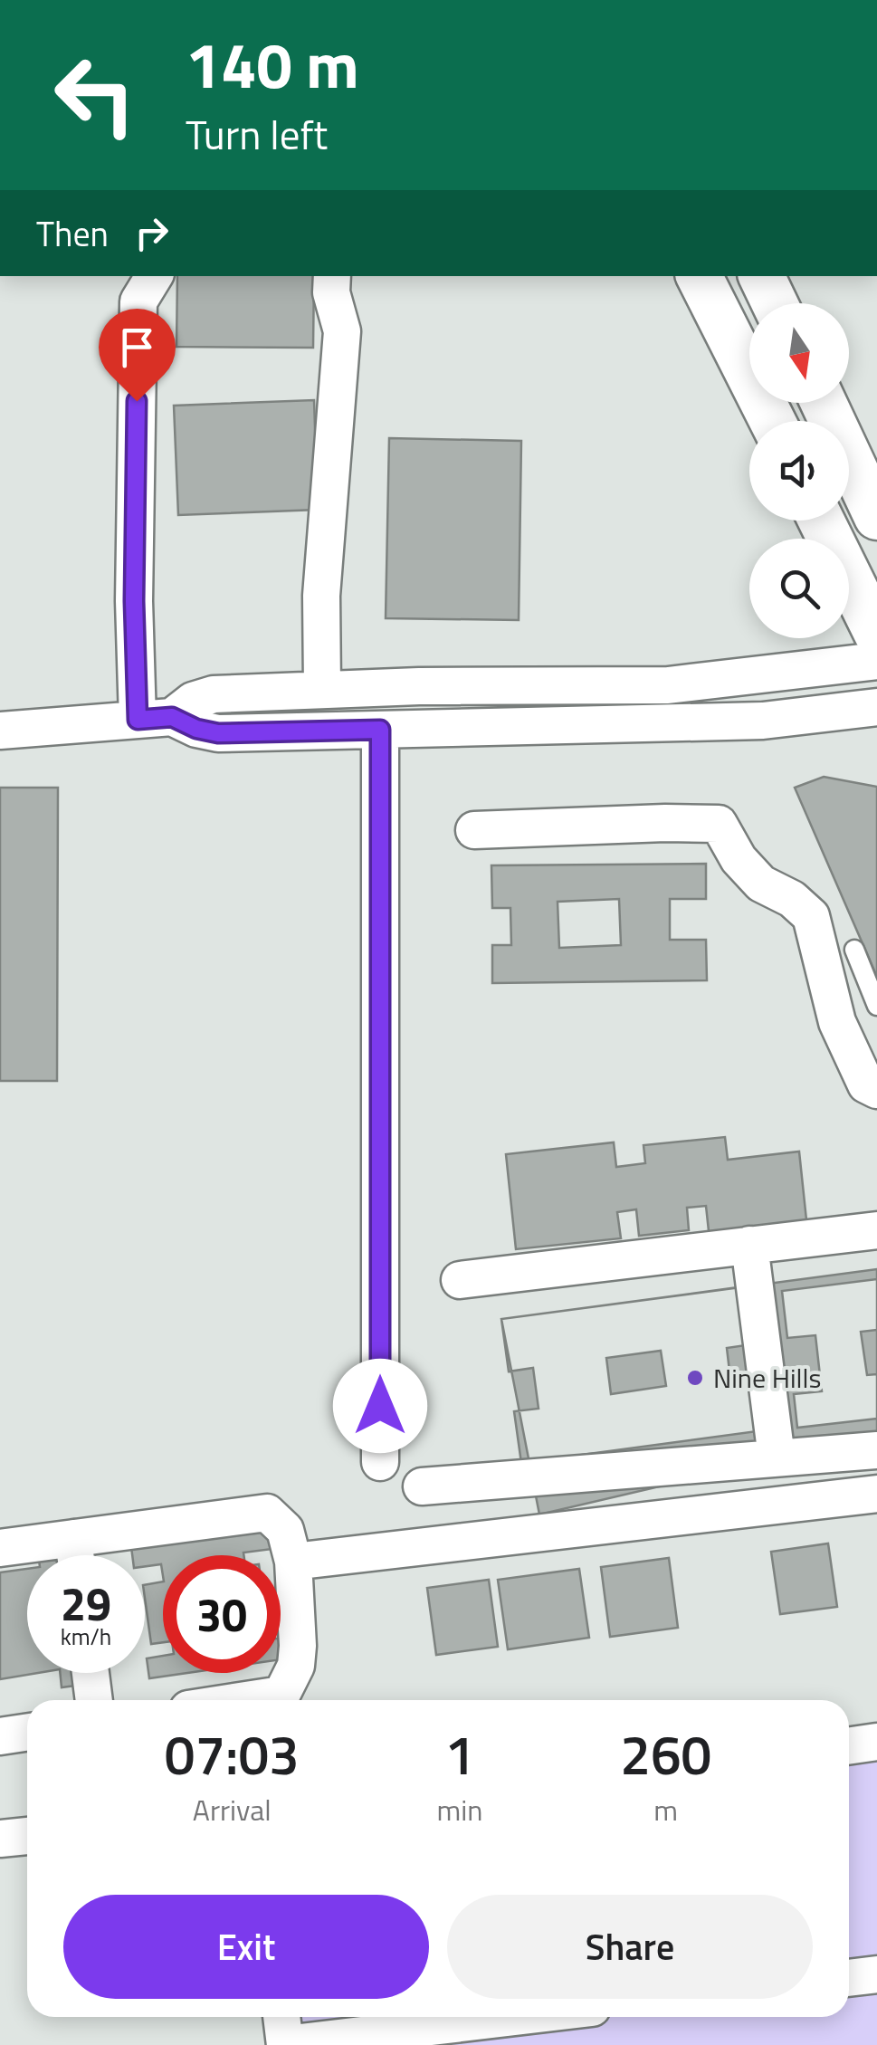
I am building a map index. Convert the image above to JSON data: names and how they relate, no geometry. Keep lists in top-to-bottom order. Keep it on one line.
{"places":["Nine Hills"],"north":"bottom","page":{"turn":["140 m","Turn left"],"then":"Then","speed":"29 km/h","limit":"30","eta":["07:03","Arrival","1","min","260","m"],"buttons":["Exit","Share"]}}
